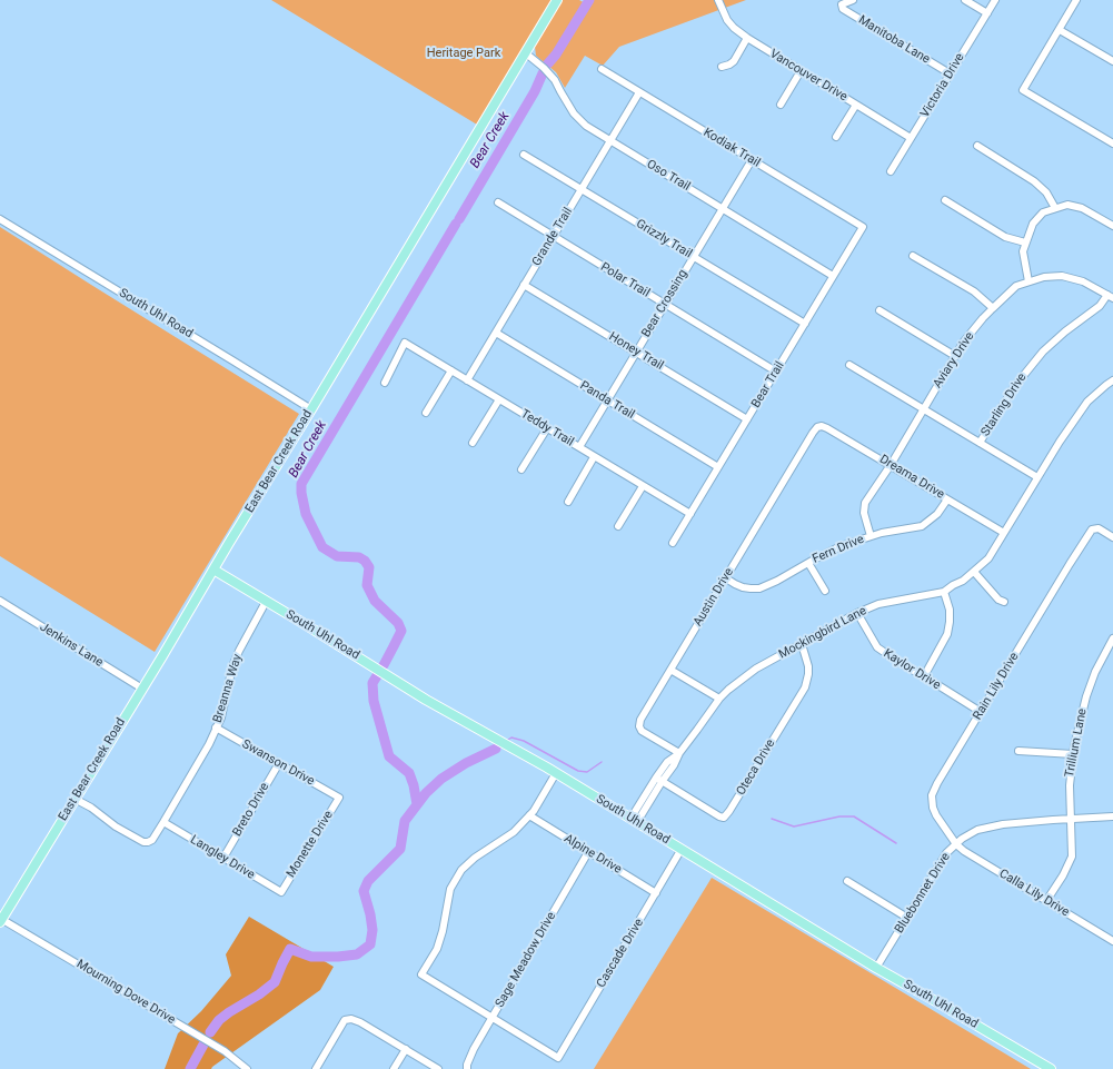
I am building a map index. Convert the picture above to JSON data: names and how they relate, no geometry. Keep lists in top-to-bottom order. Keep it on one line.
{"streets":{"main road":["South Uhl Road","East Bear Creek Road"],"street":["Manitoba Lane","Vancouver Drive","Victoria Drive","Kodiak Trail","Oso Trail","Grande Trail","Grizzly Trail","Polar Trail","Bear Crossing","Honey Trail","Aviary Drive","Bear Trail","Panda Trail","Starling Drive","Teddy Trail","Dreama Drive","Fern Drive","Austin Drive","Mockingbird Lane","Jenkins Lane","Kaylor Drive","Rain Lily Drive","Breanna Way","Trillium Lane","Swanson Drive","Oteca Drive","Breto Drive","Monette Drive","Alpine Drive","Langley Drive","Bluebonnet Drive","Calla Lily Drive","Cascade Drive","Sage Meadow Drive","Mourning Dove Drive"]},"crossings":[["Manitoba Lane","Victoria Drive"],["Vancouver Drive","Victoria Drive"],["Kodiak Trail","Grande Trail"],["Kodiak Trail","Bear Crossing"],["Kodiak Trail","Bear Trail"],["Oso Trail","Grande Trail"],["Oso Trail","Bear Crossing"],["Oso Trail","Bear Trail"],["Oso Trail","East Bear Creek Road"],["Grande Trail","Grizzly Trail"],["Grande Trail","Polar Trail"],["Grande Trail","Honey Trail"],["Grande Trail","Panda Trail"],["Grande Trail","Teddy Trail"],["Grizzly Trail","Bear Crossing"],["Grizzly Trail","Bear Trail"],["Polar Trail","Bear Crossing"],["Polar Trail","Bear Trail"],["Bear Crossing","Honey Trail"],["Bear Crossing","Panda Trail"],["Bear Crossing","Teddy Trail"],["South Uhl Road","East Bear Creek Road"],["South Uhl Road","Mockingbird Lane"],["South Uhl Road","Breanna Way"],["South Uhl Road","Bluebonnet Drive"],["South Uhl Road","Cascade Drive"],["Honey Trail","Bear Trail"],["Aviary Drive","Starling Drive"],["Aviary Drive","Dreama Drive"],["Aviary Drive","Fern Drive"],["Bear Trail","Panda Trail"],["Bear Trail","Teddy Trail"],["East Bear Creek Road","Jenkins Lane"],["East Bear Creek Road","Breanna Way"],["East Bear Creek Road","Mourning Dove Drive"],["Dreama Drive","Fern Drive"],["Dreama Drive","Austin Drive"],["Dreama Drive","Mockingbird Lane"],["Fern Drive","Austin Drive"],["Austin Drive","Mockingbird Lane"],["Mockingbird Lane","Kaylor Drive"],["Mockingbird Lane","Oteca Drive"],["Kaylor Drive","Rain Lily Drive"],["Rain Lily Drive","Bluebonnet Drive"],["Rain Lily Drive","Calla Lily Drive"],["Breanna Way","Swanson Drive"],["Breanna Way","Langley Drive"],["Trillium Lane","Bluebonnet Drive"],["Trillium Lane","Calla Lily Drive"],["Swanson Drive","Breto Drive"],["Swanson Drive","Monette Drive"],["Breto Drive","Langley Drive"],["Monette Drive","Langley Drive"],["Alpine Drive","Cascade Drive"],["Alpine Drive","Sage Meadow Drive"],["Bluebonnet Drive","Calla Lily Drive"],["Cascade Drive","Sage Meadow Drive"]],"water":["Bear Creek"],"parks":["Heritage Park"]}
